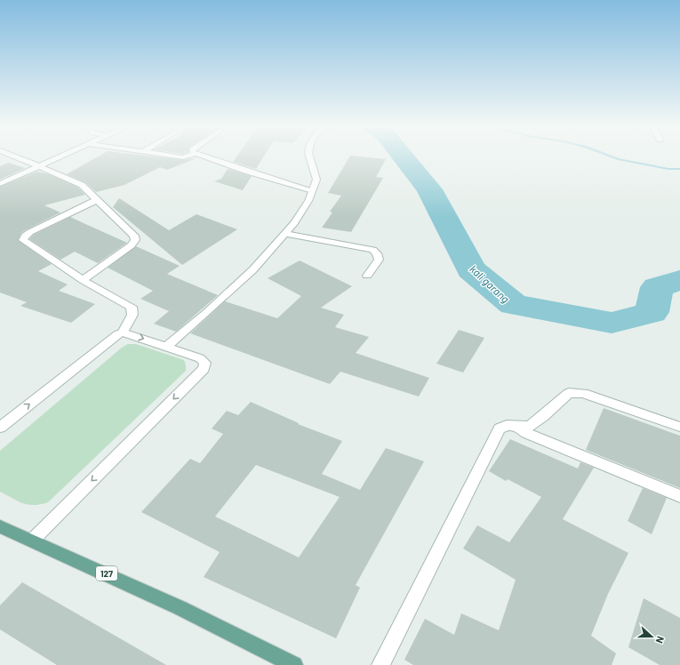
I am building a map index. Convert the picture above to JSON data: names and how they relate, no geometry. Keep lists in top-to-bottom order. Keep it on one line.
{"streets":{"main road":["127"]},"water":["kali garang"],"north":"right"}
